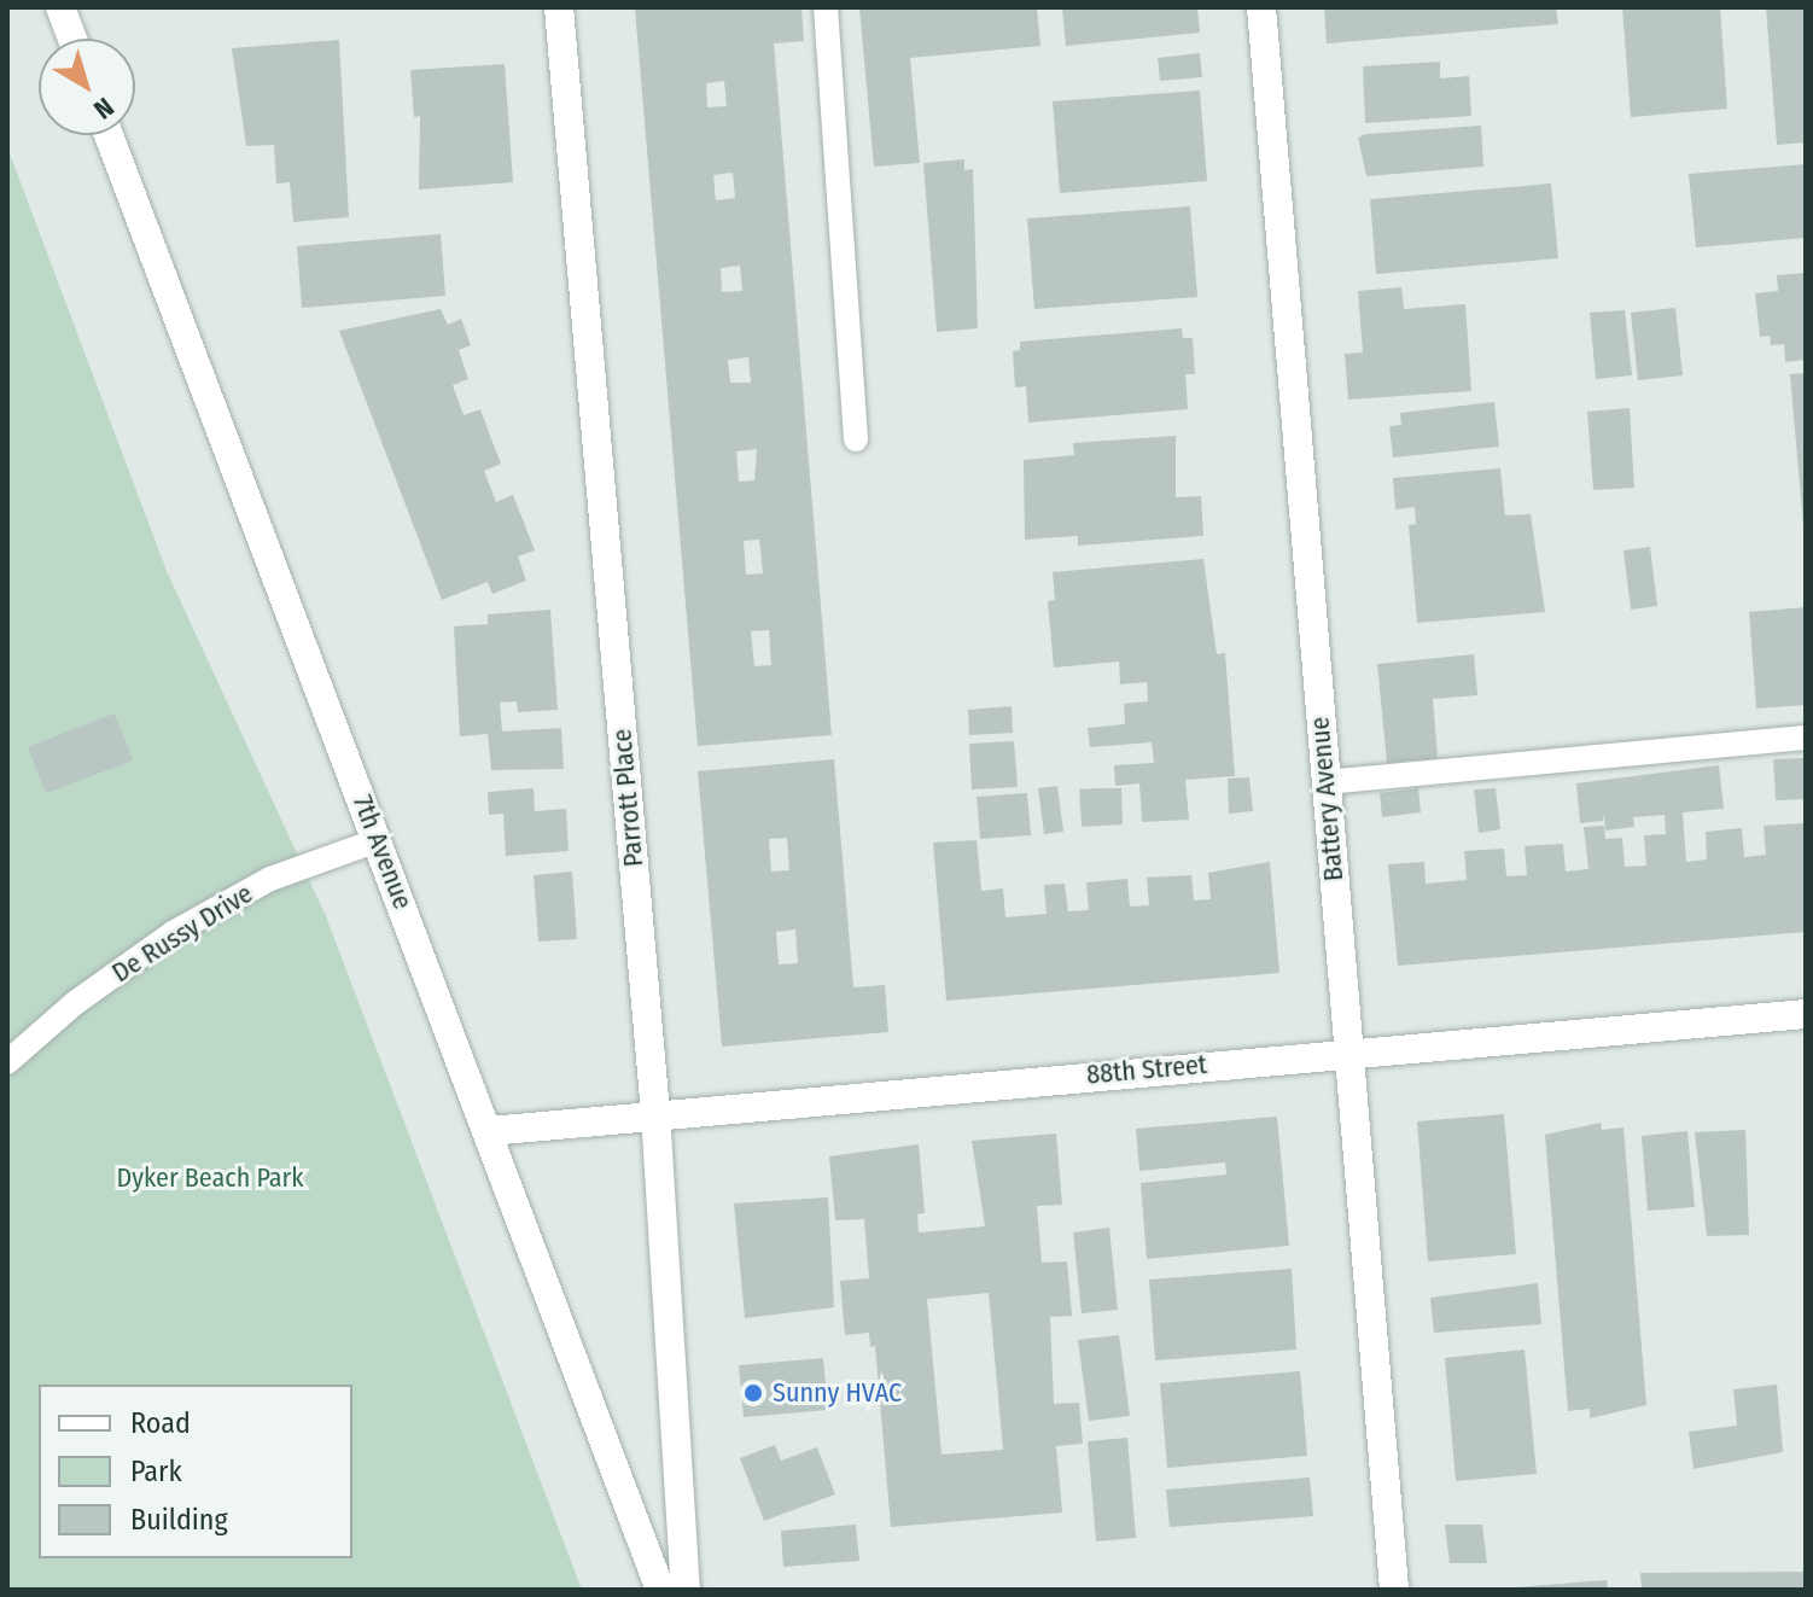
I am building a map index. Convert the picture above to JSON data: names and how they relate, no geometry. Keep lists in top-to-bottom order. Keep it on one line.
{"streets":{"street":["Parrott Place","Battery Avenue","7th Avenue","88th Street"],"lane":["De Russy Drive"]},"crossings":[["Parrott Place","88th Street"],["Battery Avenue","88th Street"],["7th Avenue","De Russy Drive"],["7th Avenue","88th Street"]],"parks":["Dyker Beach Park"],"places":["Sunny HVAC"],"legend":["Road","Park","Building"],"north":"bottom right"}
